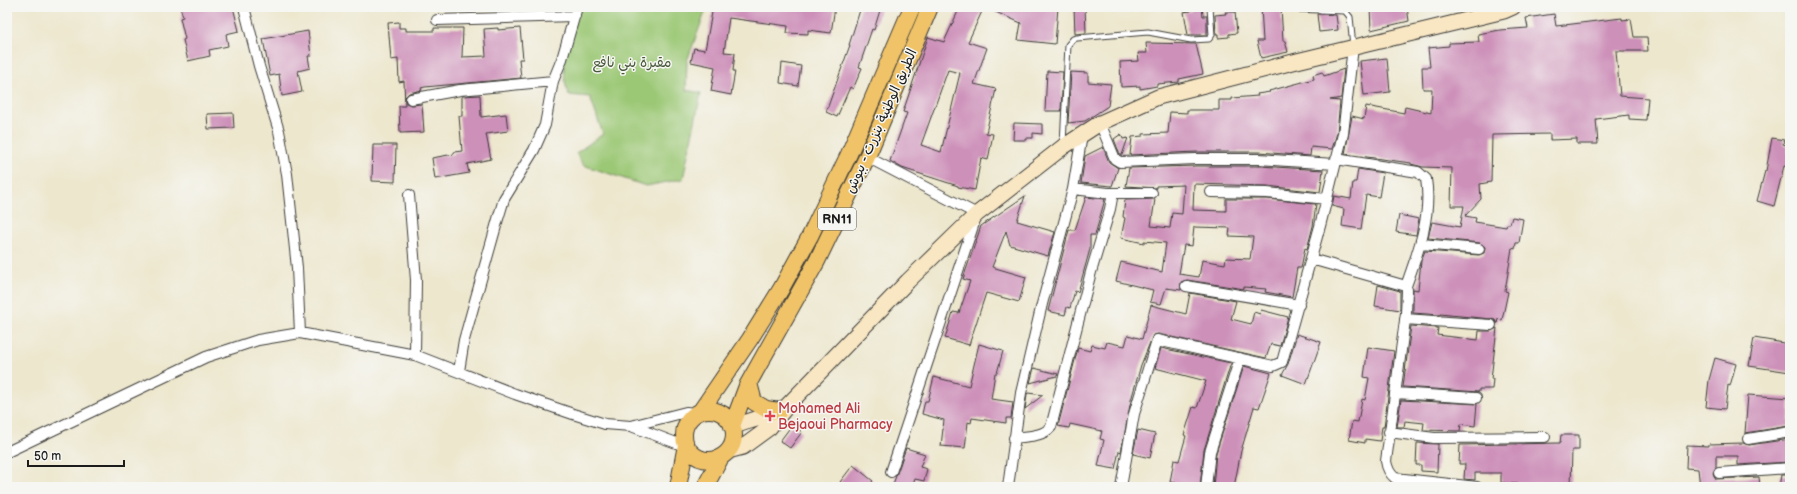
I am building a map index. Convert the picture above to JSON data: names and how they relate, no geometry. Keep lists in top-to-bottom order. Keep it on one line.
{"streets":{"main road":["الطريق الوطنية بنزرت - ببوش","RN11"]},"crossings":[["الطريق الوطنية بنزرت - ببوش","RN11"]],"parks":["مقبرة بني نافع"],"places":{"health":["Mohamed Ali Bejaoui Pharmacy"]},"scale_bar":"50 m"}
